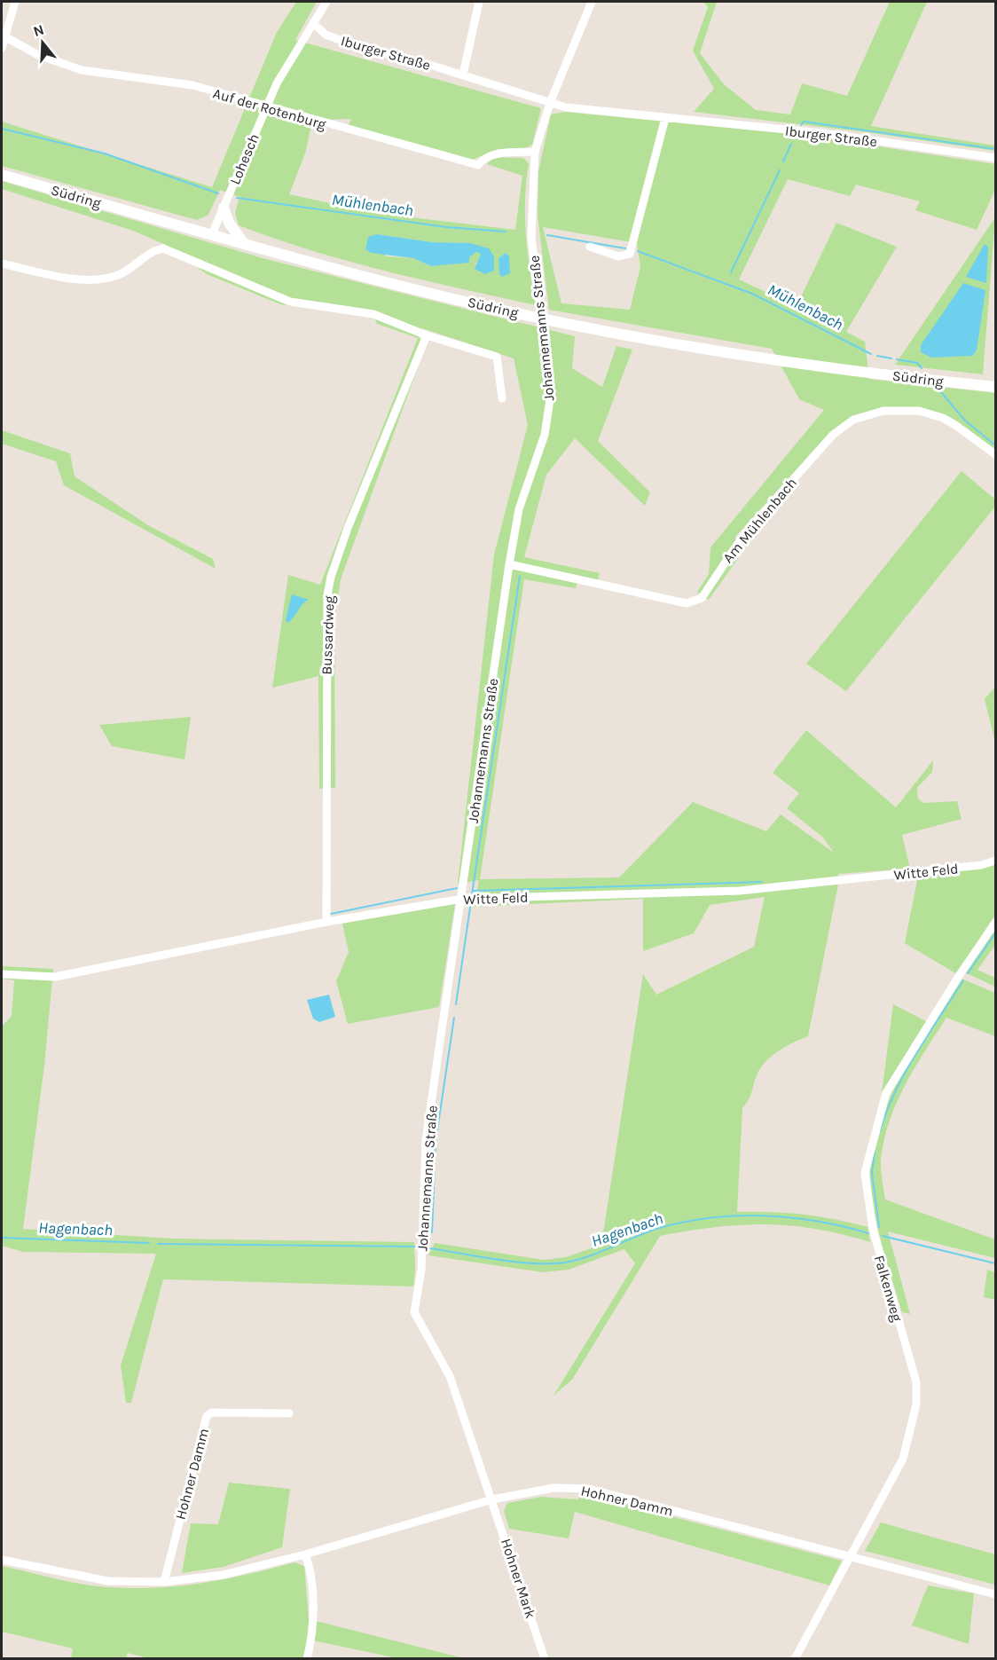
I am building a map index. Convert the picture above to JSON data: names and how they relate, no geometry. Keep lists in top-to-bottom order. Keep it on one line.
{"streets":{"main road":["Südring"],"street":["Iburger Straße","Auf der Rotenburg","Lohesch","Johannemanns Straße","Am Mühlenbach","Bussardweg","Witte Feld","Falkenweg","Hohner Damm","Hohner Mark"]},"crossings":[["Iburger Straße","Lohesch"],["Iburger Straße","Johannemanns Straße"],["Auf der Rotenburg","Lohesch"],["Auf der Rotenburg","Johannemanns Straße"],["Lohesch","Südring"],["Johannemanns Straße","Am Mühlenbach"],["Johannemanns Straße","Witte Feld"],["Johannemanns Straße","Hohner Damm"],["Johannemanns Straße","Hohner Mark"],["Bussardweg","Witte Feld"],["Falkenweg","Hohner Damm"],["Hohner Damm","Hohner Mark"]],"water":["Mühlenbach","Hagenbach"],"north":"top"}
